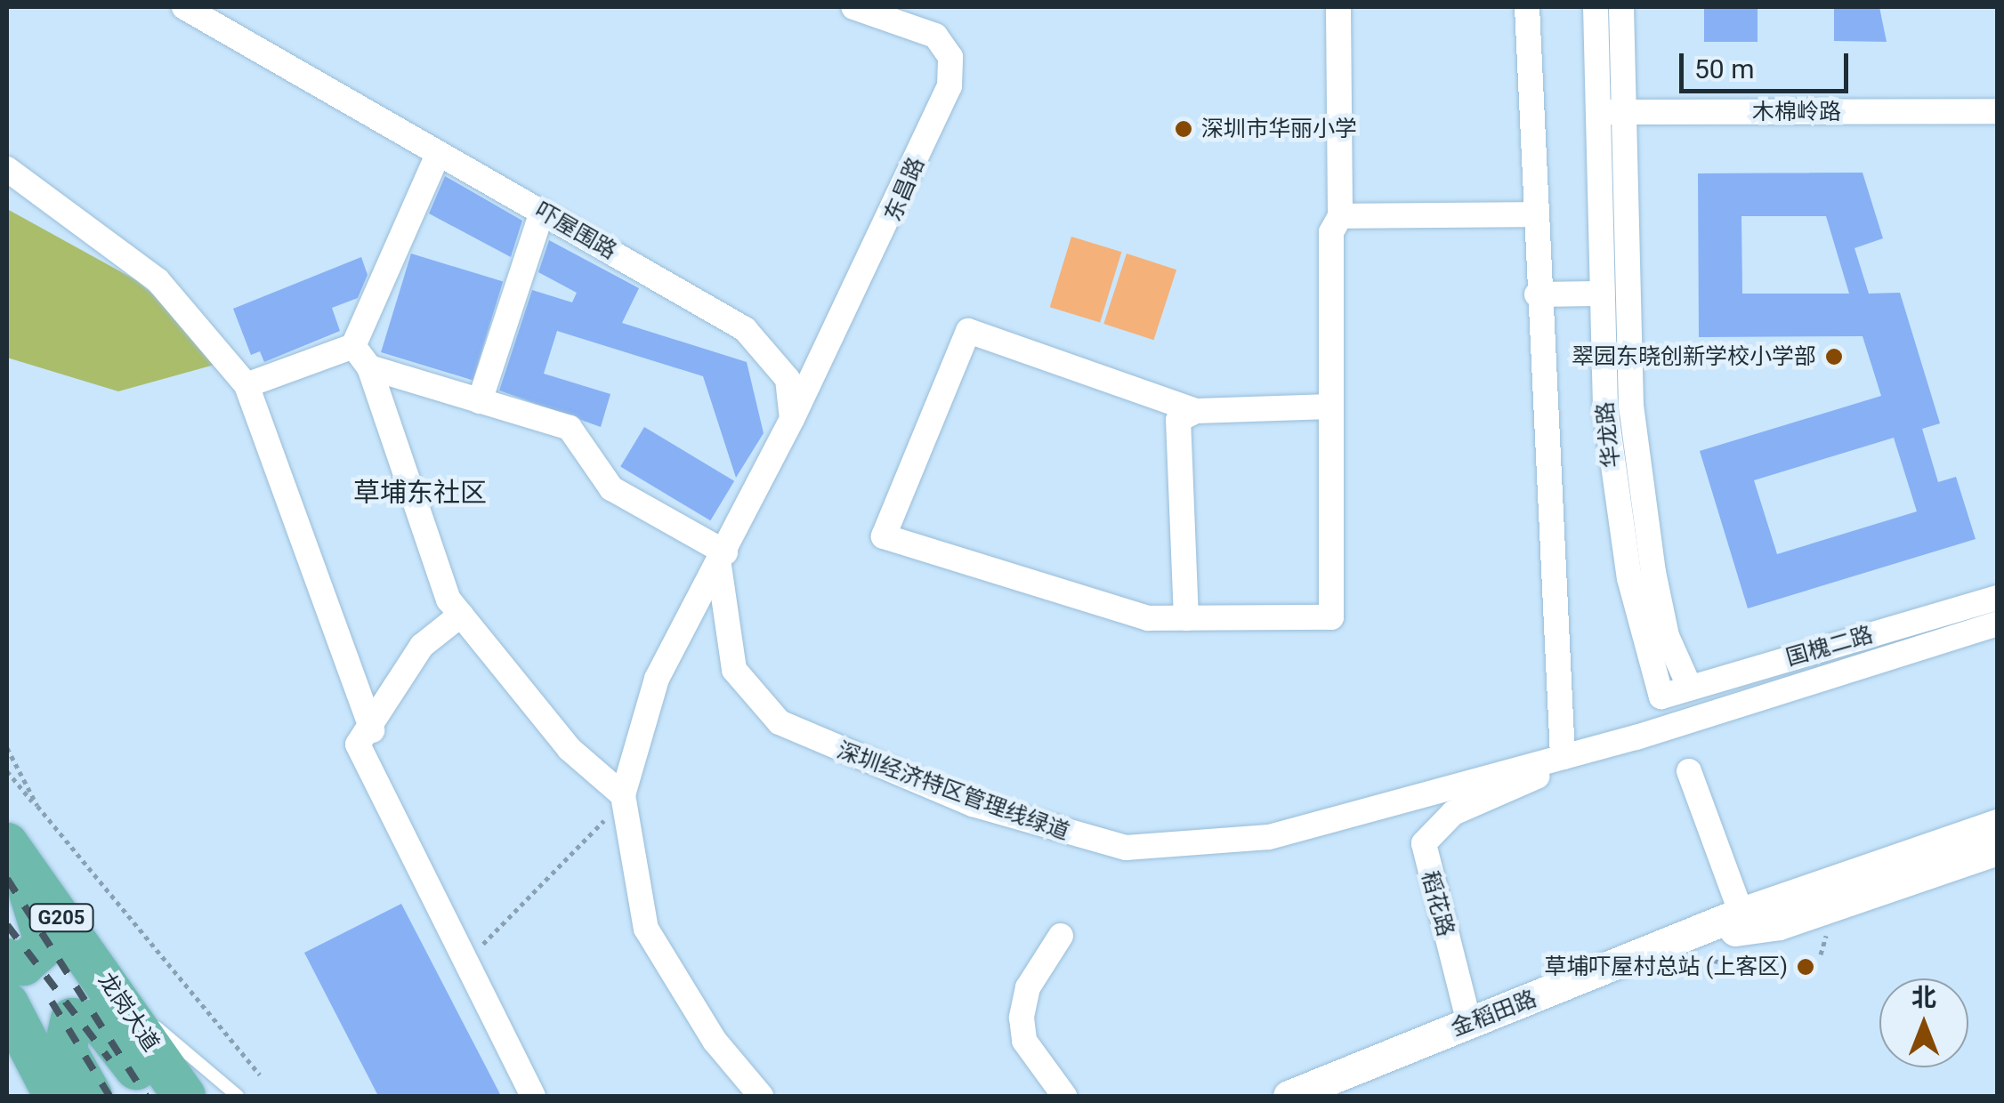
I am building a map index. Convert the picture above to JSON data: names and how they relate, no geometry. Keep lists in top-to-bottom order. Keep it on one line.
{"streets":{"highway":["G205","龙岗大道"],"street":["木棉岭路","东昌路","吓屋围路","华龙路","国槐二路","深圳经济特区管理线绿道","稻花路","金稻田路"]},"crossings":[["木棉岭路","华龙路"],["东昌路","吓屋围路"],["华龙路","国槐二路"],["深圳经济特区管理线绿道","稻花路"],["稻花路","金稻田路"]],"districts":["草埔东社区"],"places":["深圳市华丽小学","翠园东晓创新学校小学部","草埔吓屋村总站 (上客区)"],"scale_bar":"50 m","north":"top"}
